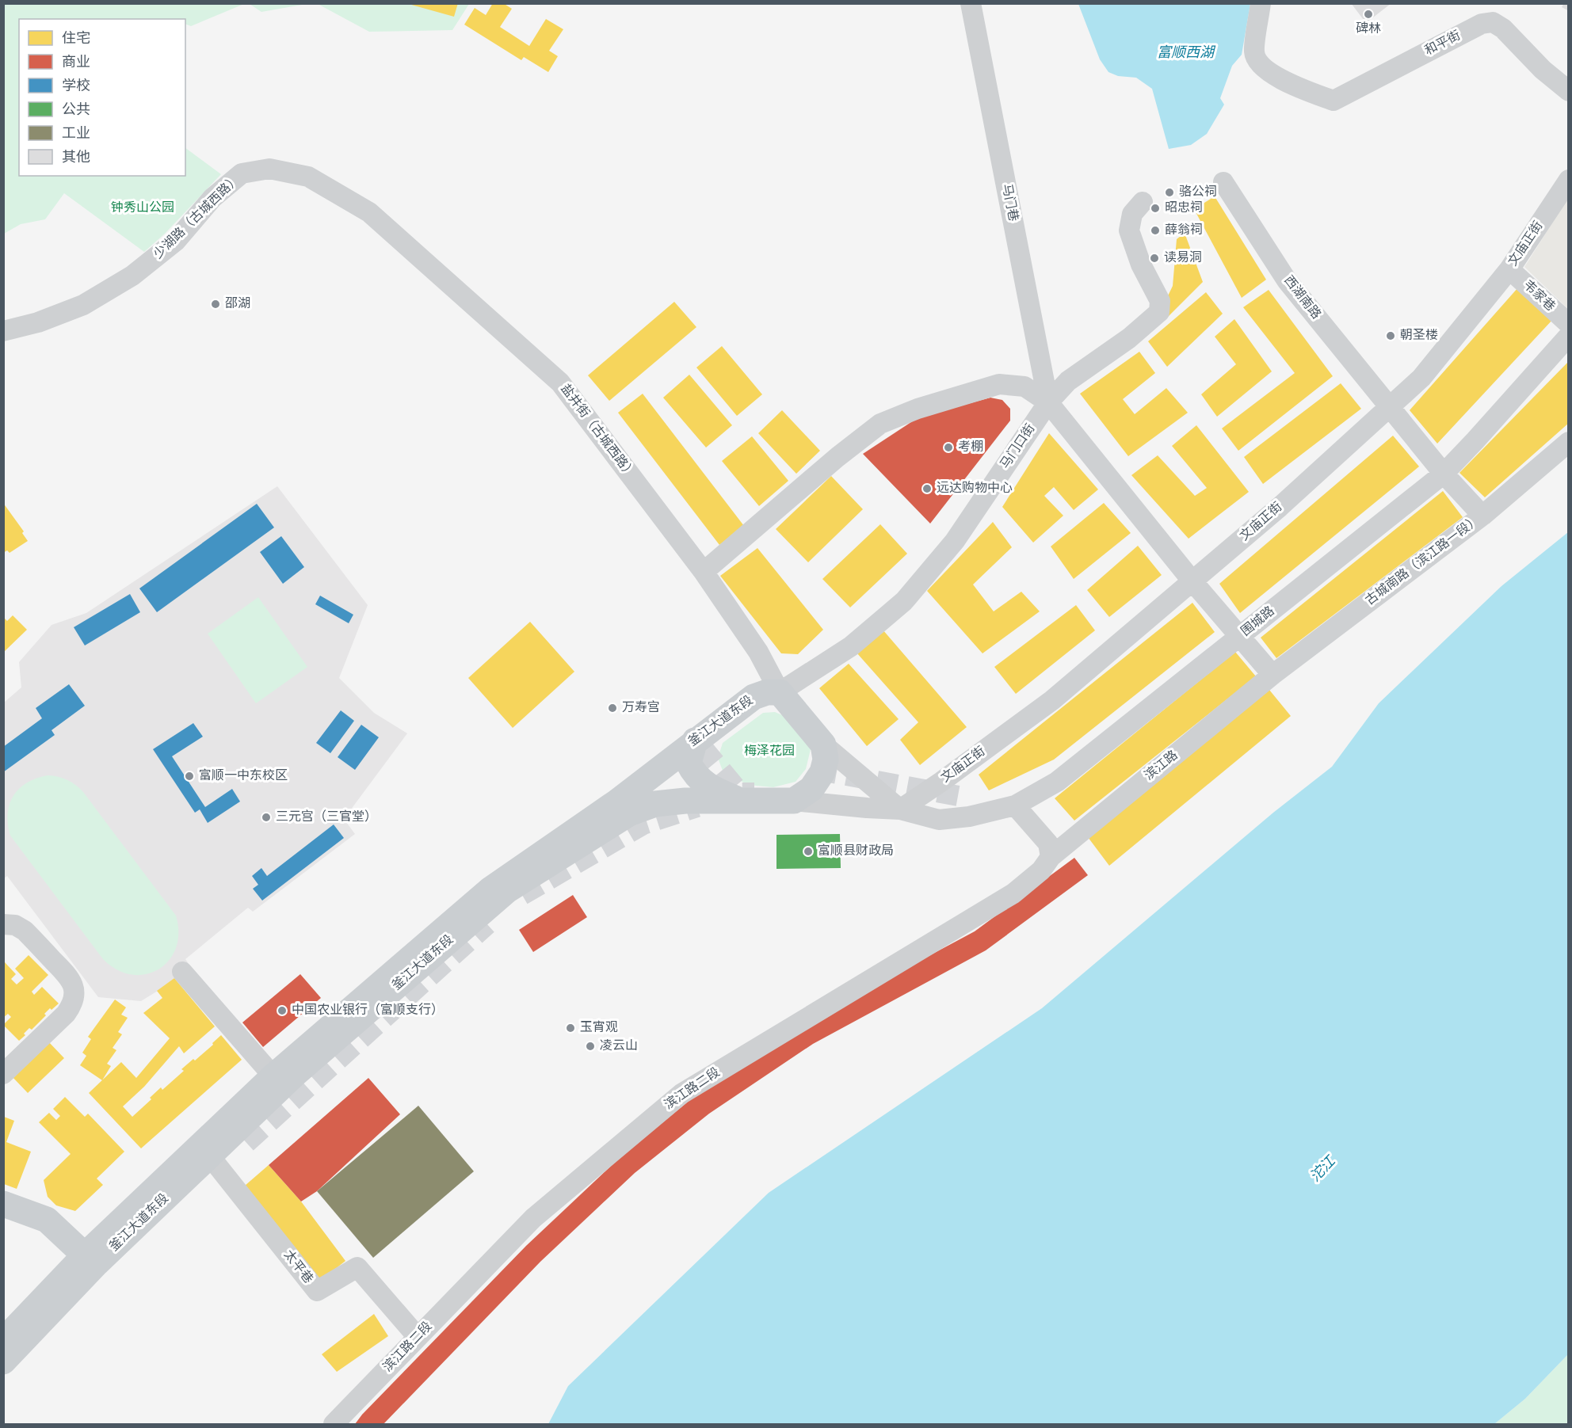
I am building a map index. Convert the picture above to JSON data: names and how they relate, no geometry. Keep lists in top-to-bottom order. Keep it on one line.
{"streets":{"main road":["釜江大道东段"],"street":["和平街","马门巷","少湖路（古城西路）","文庙正街","韦家巷","西湖南路","盐井街（古城西路）","马门口街","古城南路（滨江路一段）","围城路","滨江路","滨江路二段","太平巷"]},"crossings":[["马门巷","马门口街"],["少湖路（古城西路）","盐井街（古城西路）"],["文庙正街","韦家巷"],["文庙正街","西湖南路"],["文庙正街","围城路"],["西湖南路","古城南路（滨江路一段）"],["西湖南路","围城路"],["盐井街（古城西路）","马门口街"],["盐井街（古城西路）","釜江大道东段"],["马门口街","釜江大道东段"],["古城南路（滨江路一段）","滨江路"],["釜江大道东段","太平巷"],["滨江路","滨江路二段"],["滨江路二段","太平巷"]],"water":["富顺西湖","沱江"],"parks":["钟秀山公园","梅泽花园"],"places":["碑林","骆公祠","昭忠祠","薛翁祠","读易洞","邵湖","朝圣楼","考棚","远达购物中心","万寿宫","富顺一中东校区","三元宫（三官堂）","富顺县财政局","中国农业银行（富顺支行）","玉宵观","凌云山"],"legend":["住宅","商业","学校","公共","工业","其他"]}
